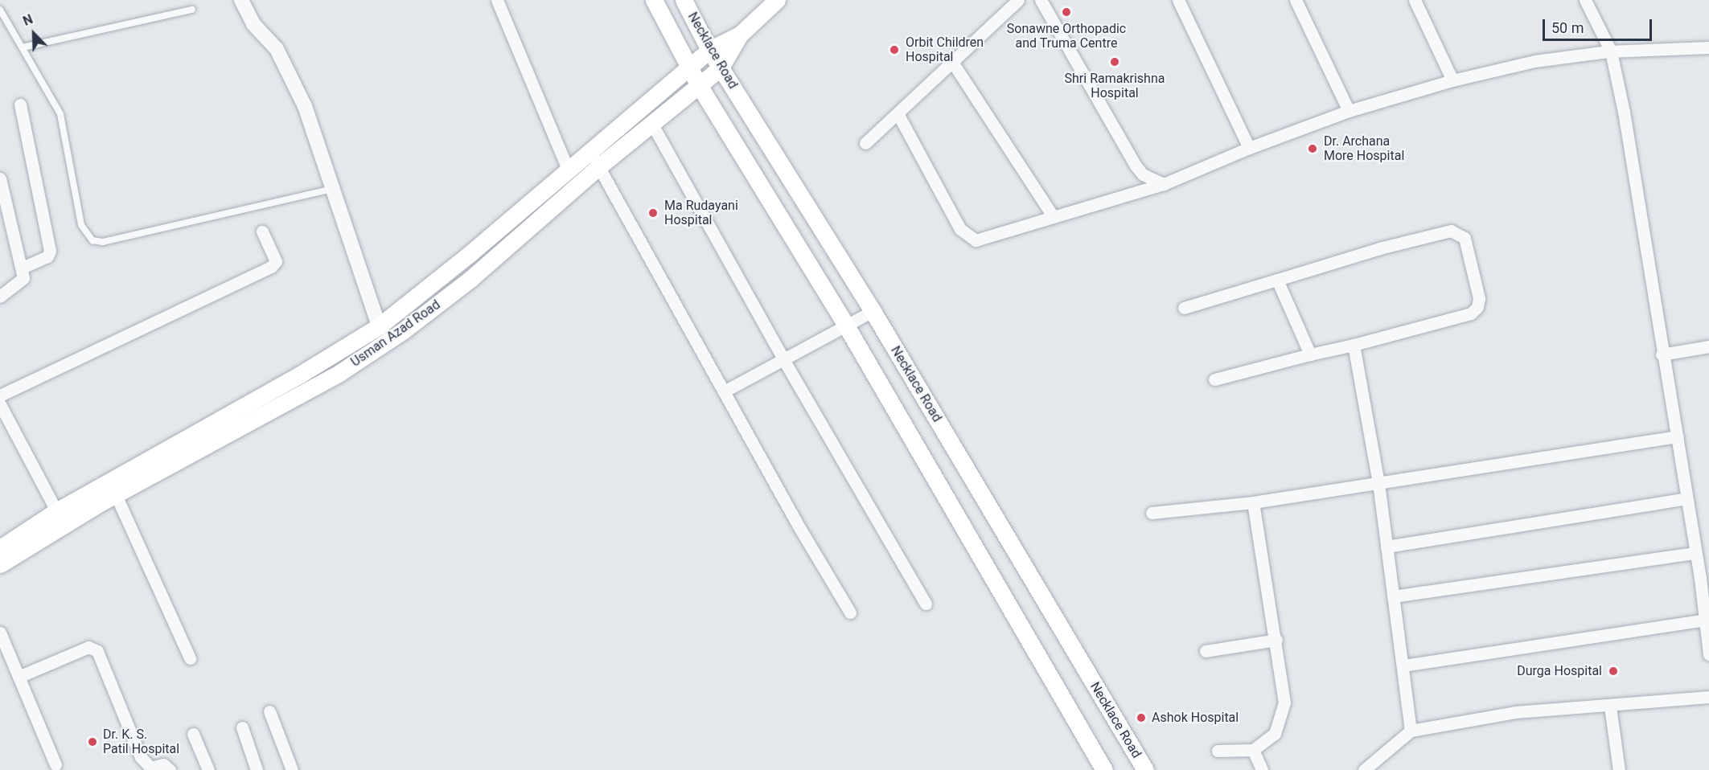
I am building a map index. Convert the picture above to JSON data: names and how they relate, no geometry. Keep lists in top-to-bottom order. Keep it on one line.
{"streets":{"main road":["Necklace Road","Usman Azad Road"]},"crossings":[["Necklace Road","Usman Azad Road"]],"places":["Sonawne Orthopadic and Truma Centre","Orbit Children Hospital","Shri Ramakrishna Hospital","Dr. Archana More Hospital","Ma Rudayani Hospital","Durga Hospital","Ashok Hospital","Dr. K. S. Patil Hospital"],"scale_bar":"50 m","north":"top left"}
